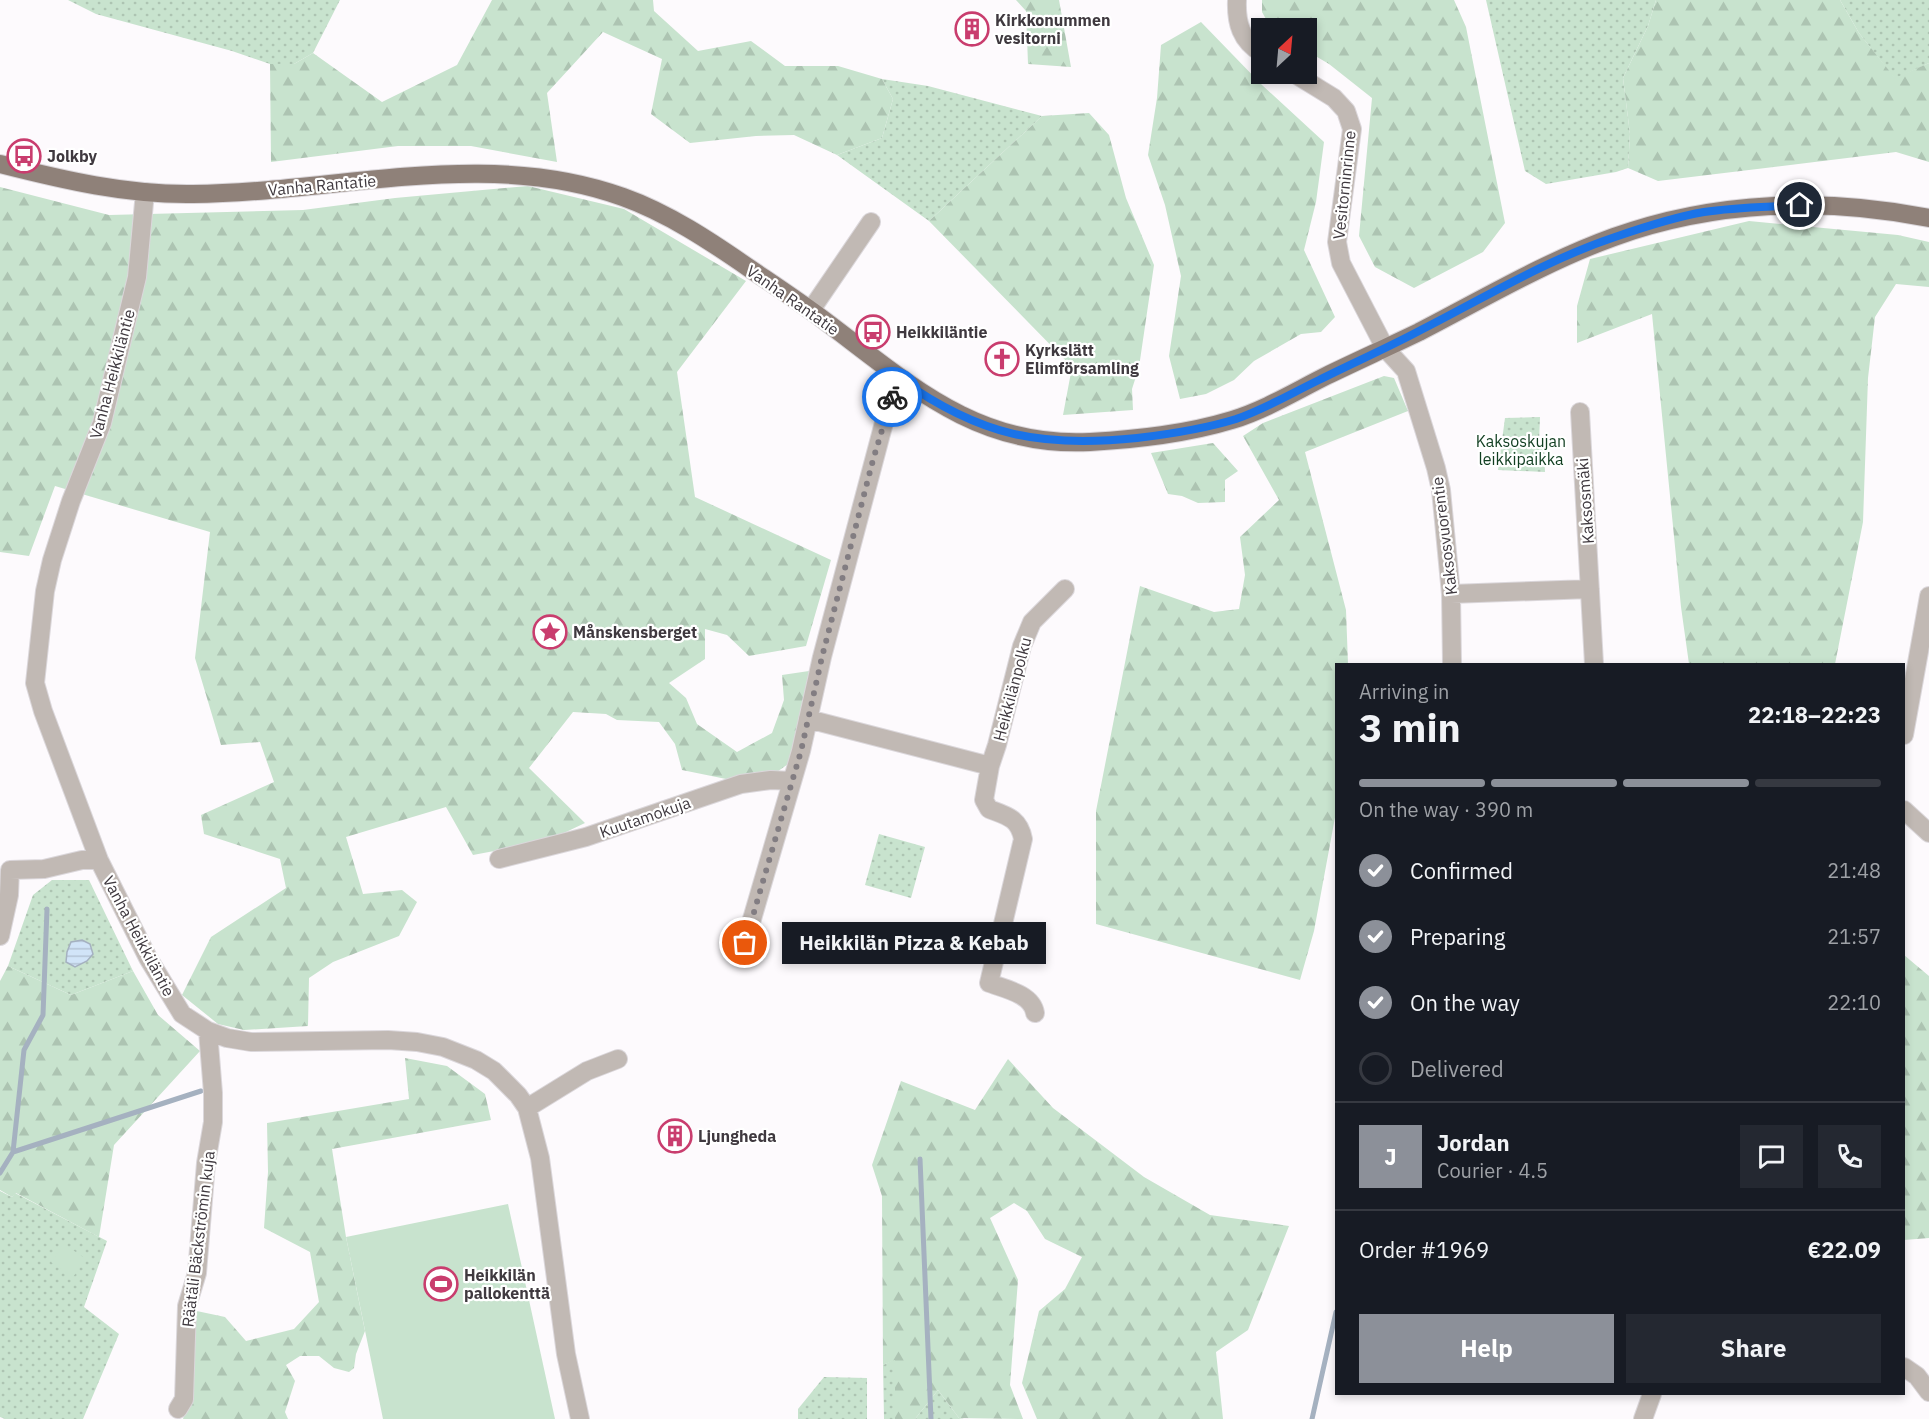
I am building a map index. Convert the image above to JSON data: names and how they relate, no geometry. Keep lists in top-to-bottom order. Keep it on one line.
{"streets":{"main road":["Vanha Rantatie"],"street":["Vesitorninrinne","Vanha Heikkiläntie","Kaksosmäki","Kaksosvuorentie","Heikkilänpolku","Kuutamokuja","Räätäli Bäckströmin kuja"]},"crossings":[["Vanha Rantatie","Vesitorninrinne"],["Vanha Rantatie","Vanha Heikkiläntie"],["Vanha Rantatie","Kaksosvuorentie"],["Vesitorninrinne","Kaksosvuorentie"],["Vanha Heikkiläntie","Räätäli Bäckströmin kuja"]],"parks":["Kaksoskujan leikkipaikka"],"places":{"building":["Kirkkonummen vesitorni","Ljungheda"],"bus stop":["Jolkby","Heikkiläntie"],"church":["Kyrkslätt Elimförsamling"],"place":["Månskensberget"],"other":["Heikkilän Pizza & Kebab"],"sports":["Heikkilän pallokenttä"]},"north":"top right","page":{"heading":["3 min","Arriving in","22:18–22:23"],"panel":["Jordan","Courier · 4.5","Order #1969","€22.09"],"bar":"On the way · 390 m","list":[["Confirmed","21:48"],["Preparing","21:57"],["On the way","22:10"],"Delivered"],"bubble":"Heikkilän Pizza & Kebab","round":"J","buttons":["Help","Share"]}}
